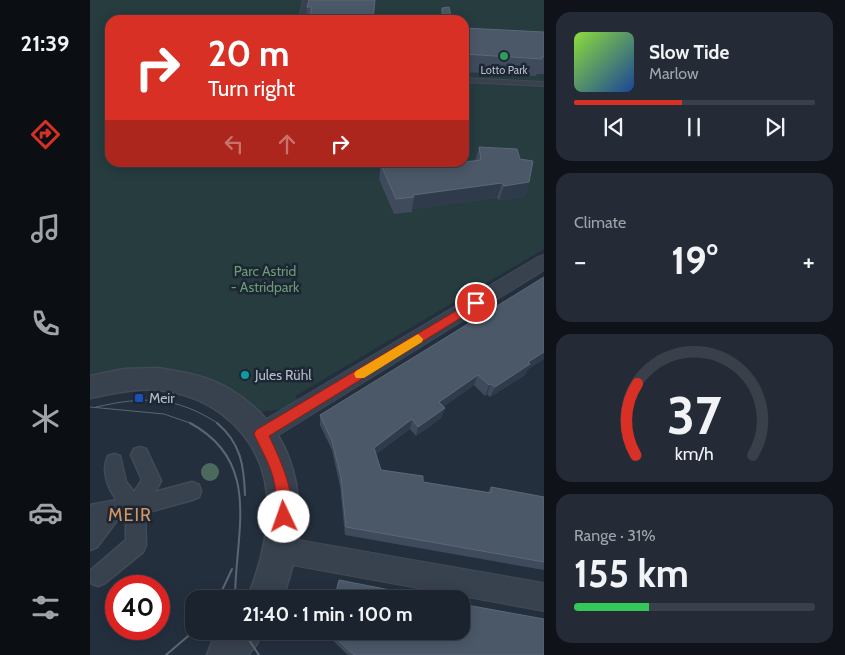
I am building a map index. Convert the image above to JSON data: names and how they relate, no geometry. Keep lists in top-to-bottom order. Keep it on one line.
{"districts":["MEIR"],"parks":["Parc Astrid - Astridpark"],"places":{"other":["Lotto Park","Jules Rühl"],"transit":["Meir"]},"page":{"tabs":"21:39","turn":["20 m","Turn right"],"song":["Slow Tide","Marlow"],"tile":["Climate",["Range · 31%","155 km"]],"heat":["−","19°","+"],"limit":"40","trip":"21:40 · 1 min · 100 m","gauge":["37","km/h"]}}
